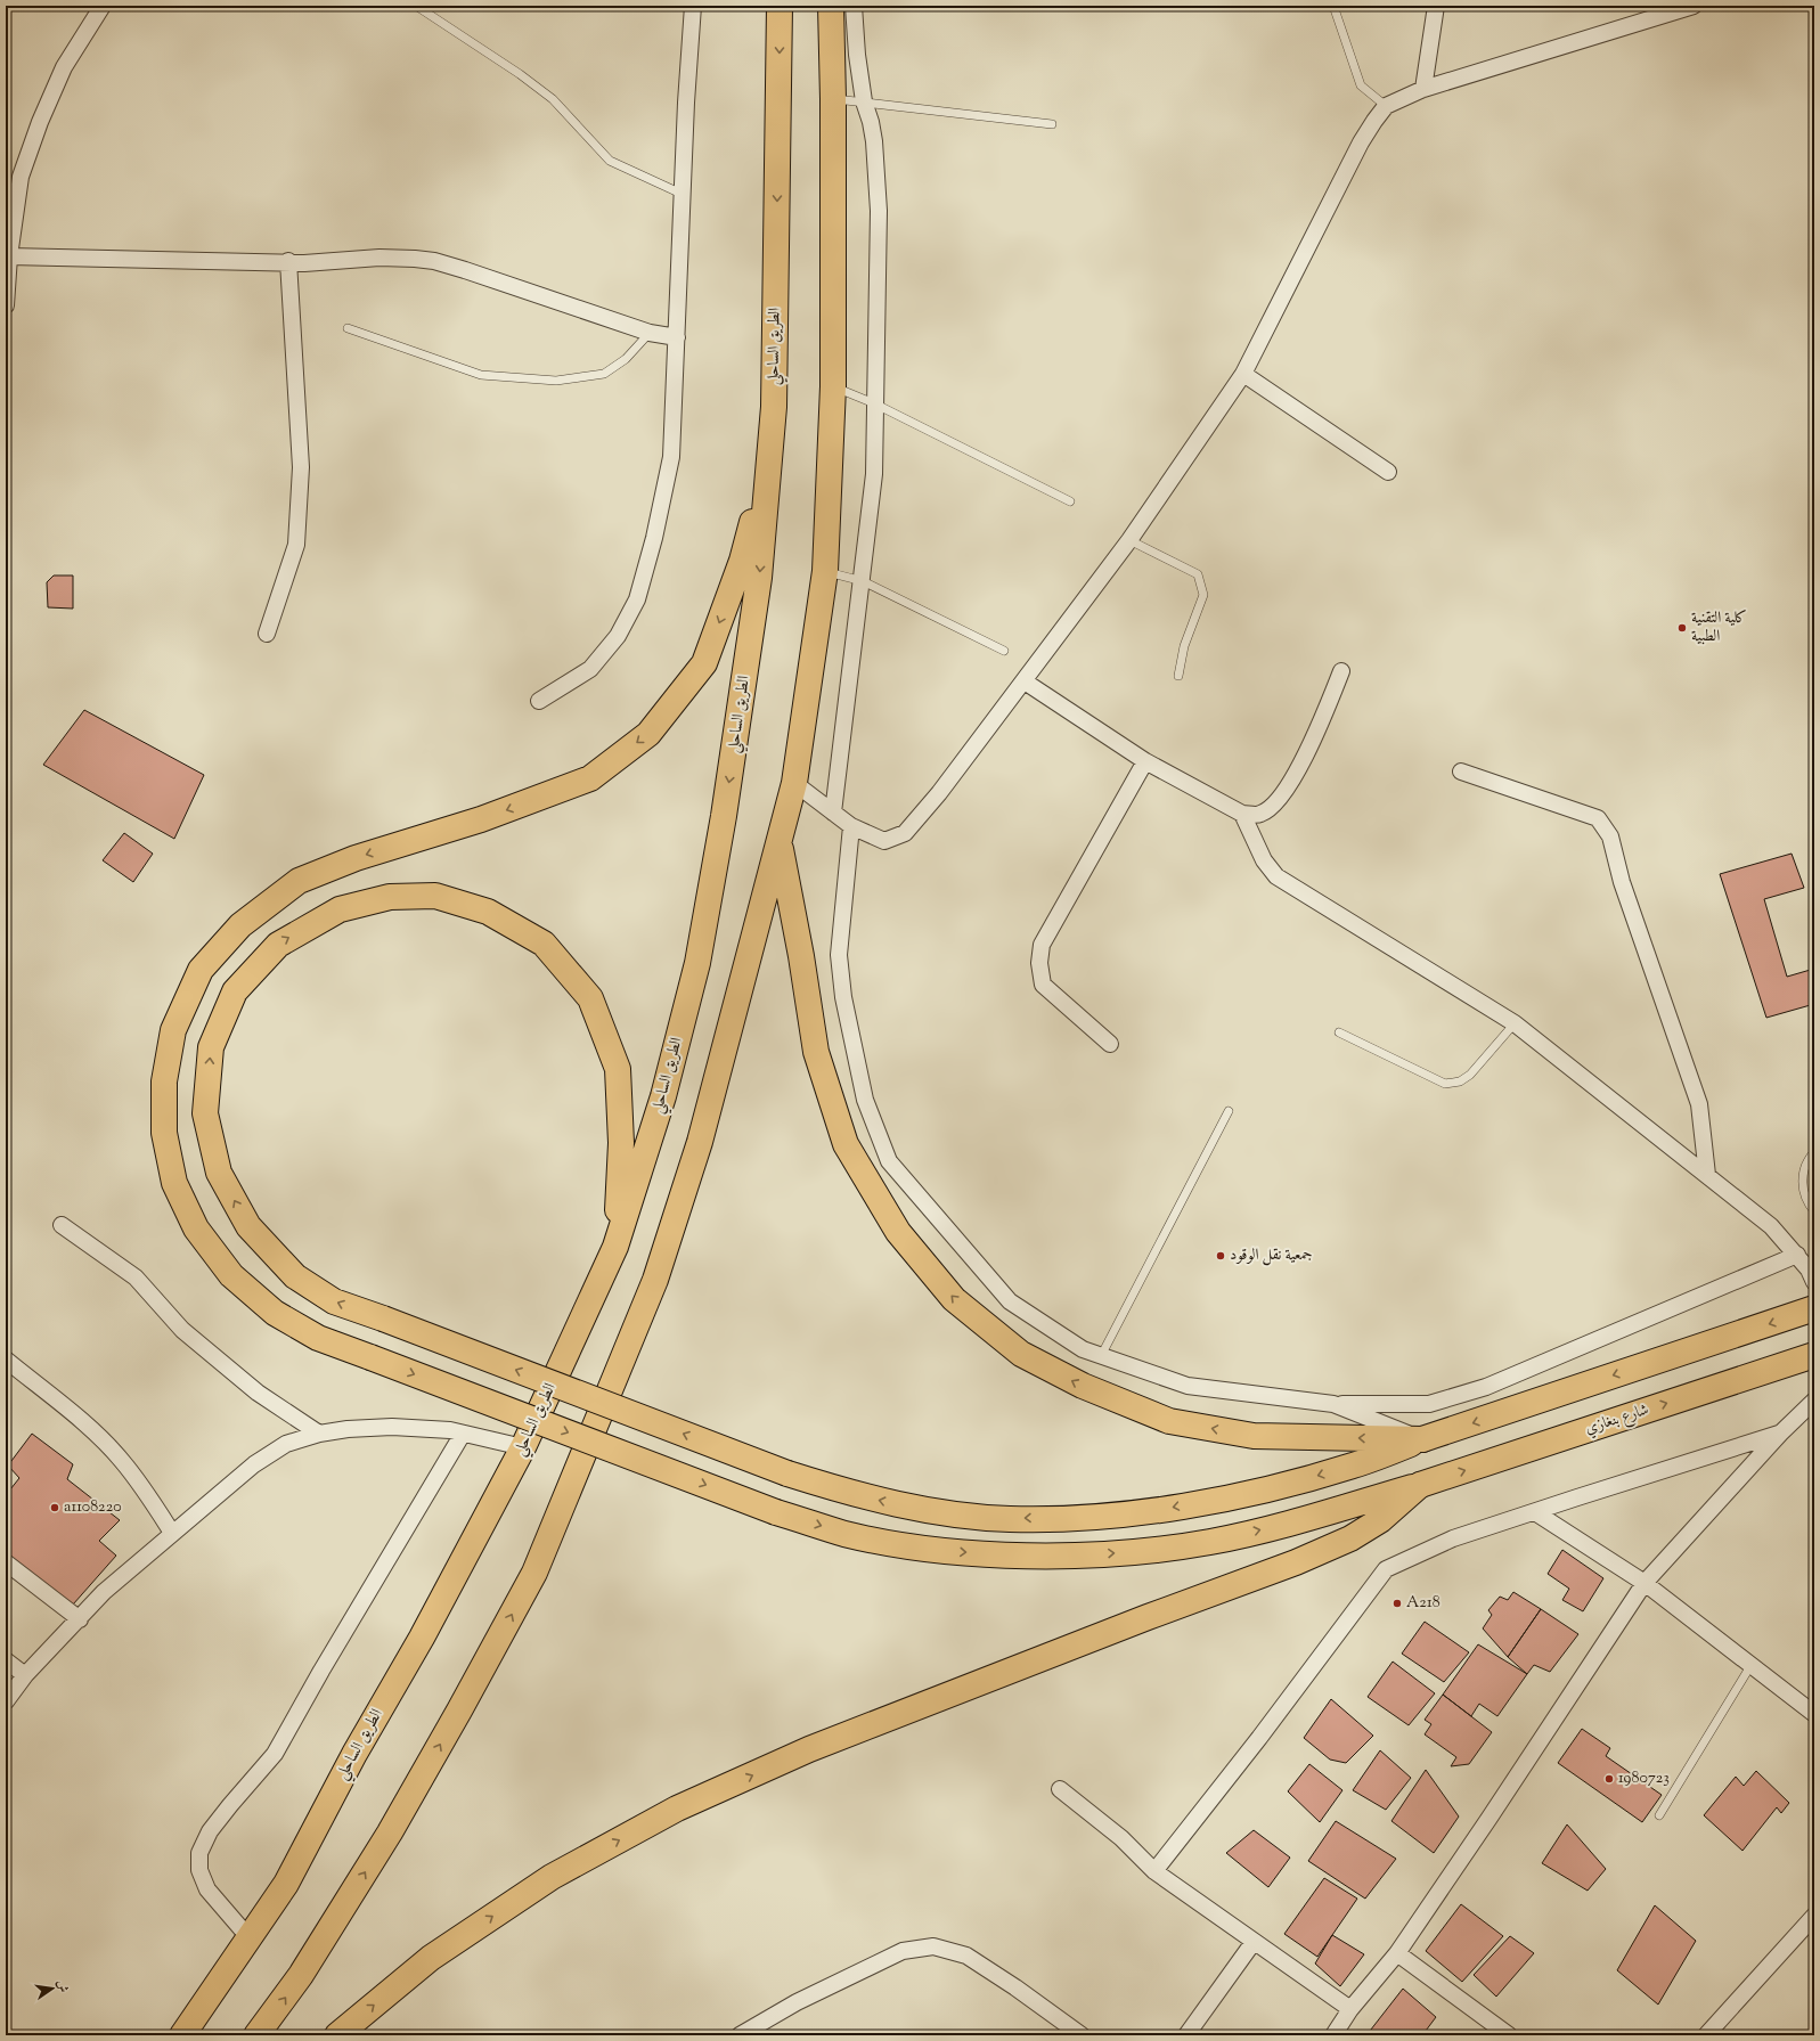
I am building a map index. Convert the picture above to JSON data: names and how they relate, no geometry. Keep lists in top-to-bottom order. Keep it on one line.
{"streets":{"main road":["الطريق الساحلي","شارع بنغازي"]},"crossings":[["الطريق الساحلي","شارع بنغازي"]],"places":["كلية التقنية الطبية","جمعية نقل الوقود","a1108220","A218","1980723"],"north":"right"}
